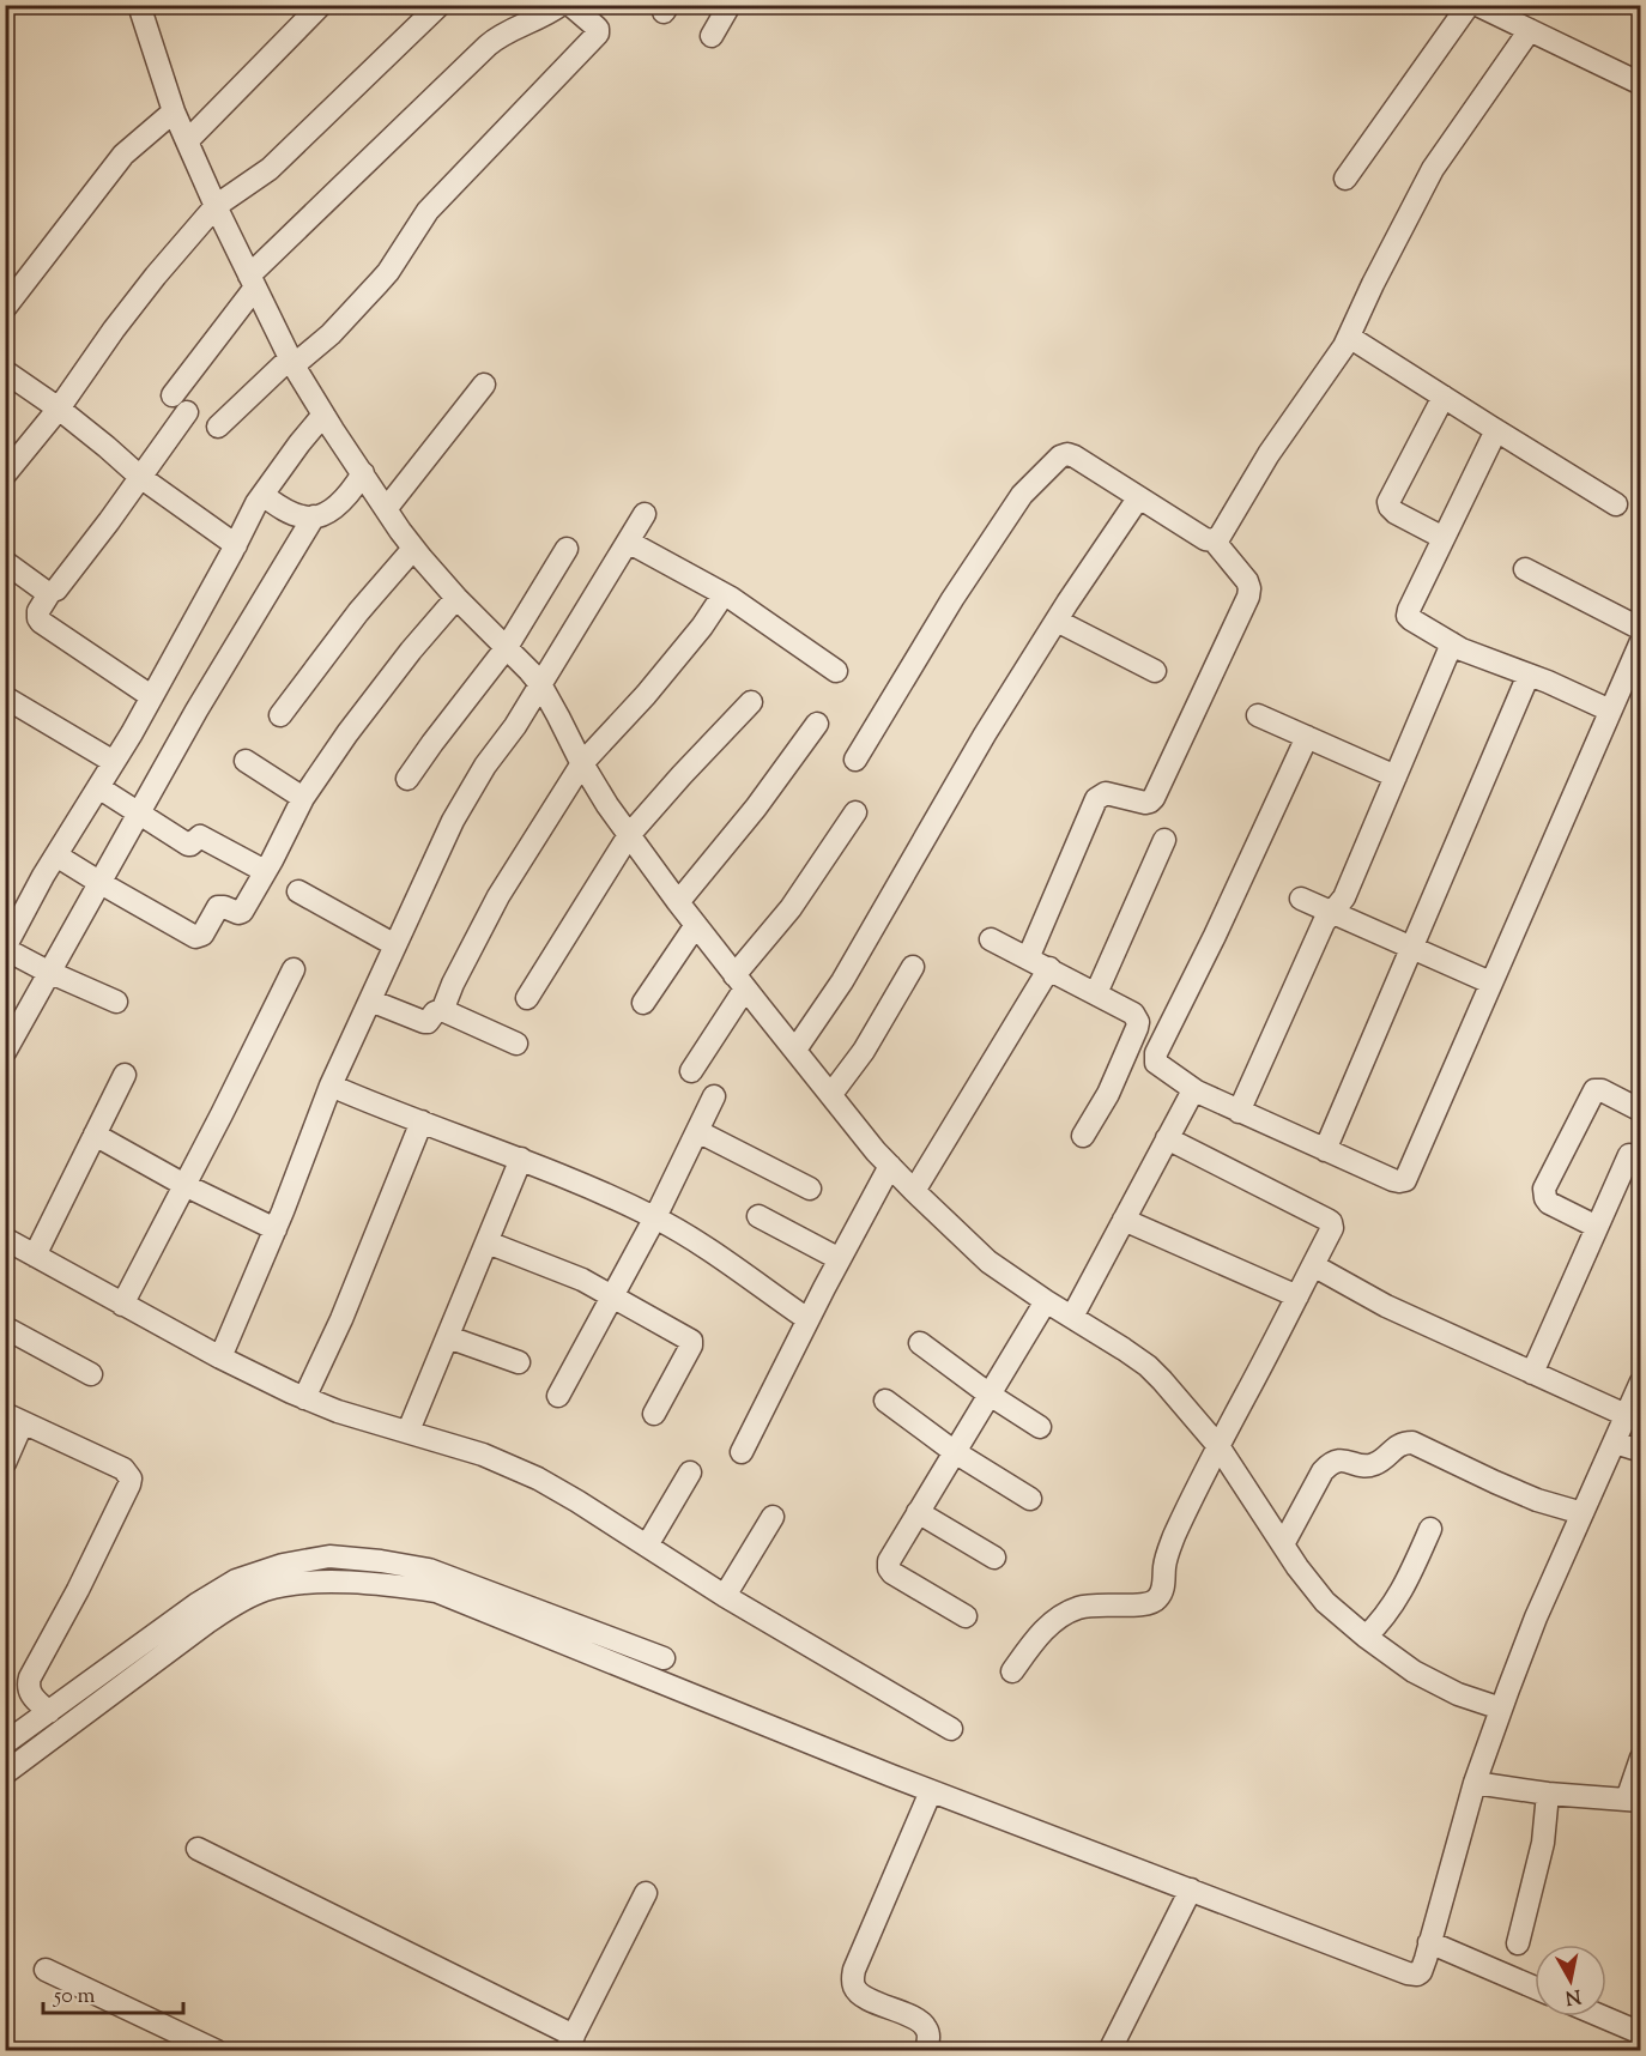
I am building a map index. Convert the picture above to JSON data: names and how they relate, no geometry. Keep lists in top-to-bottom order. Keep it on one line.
{"scale_bar":"50 m","north":"bottom"}
